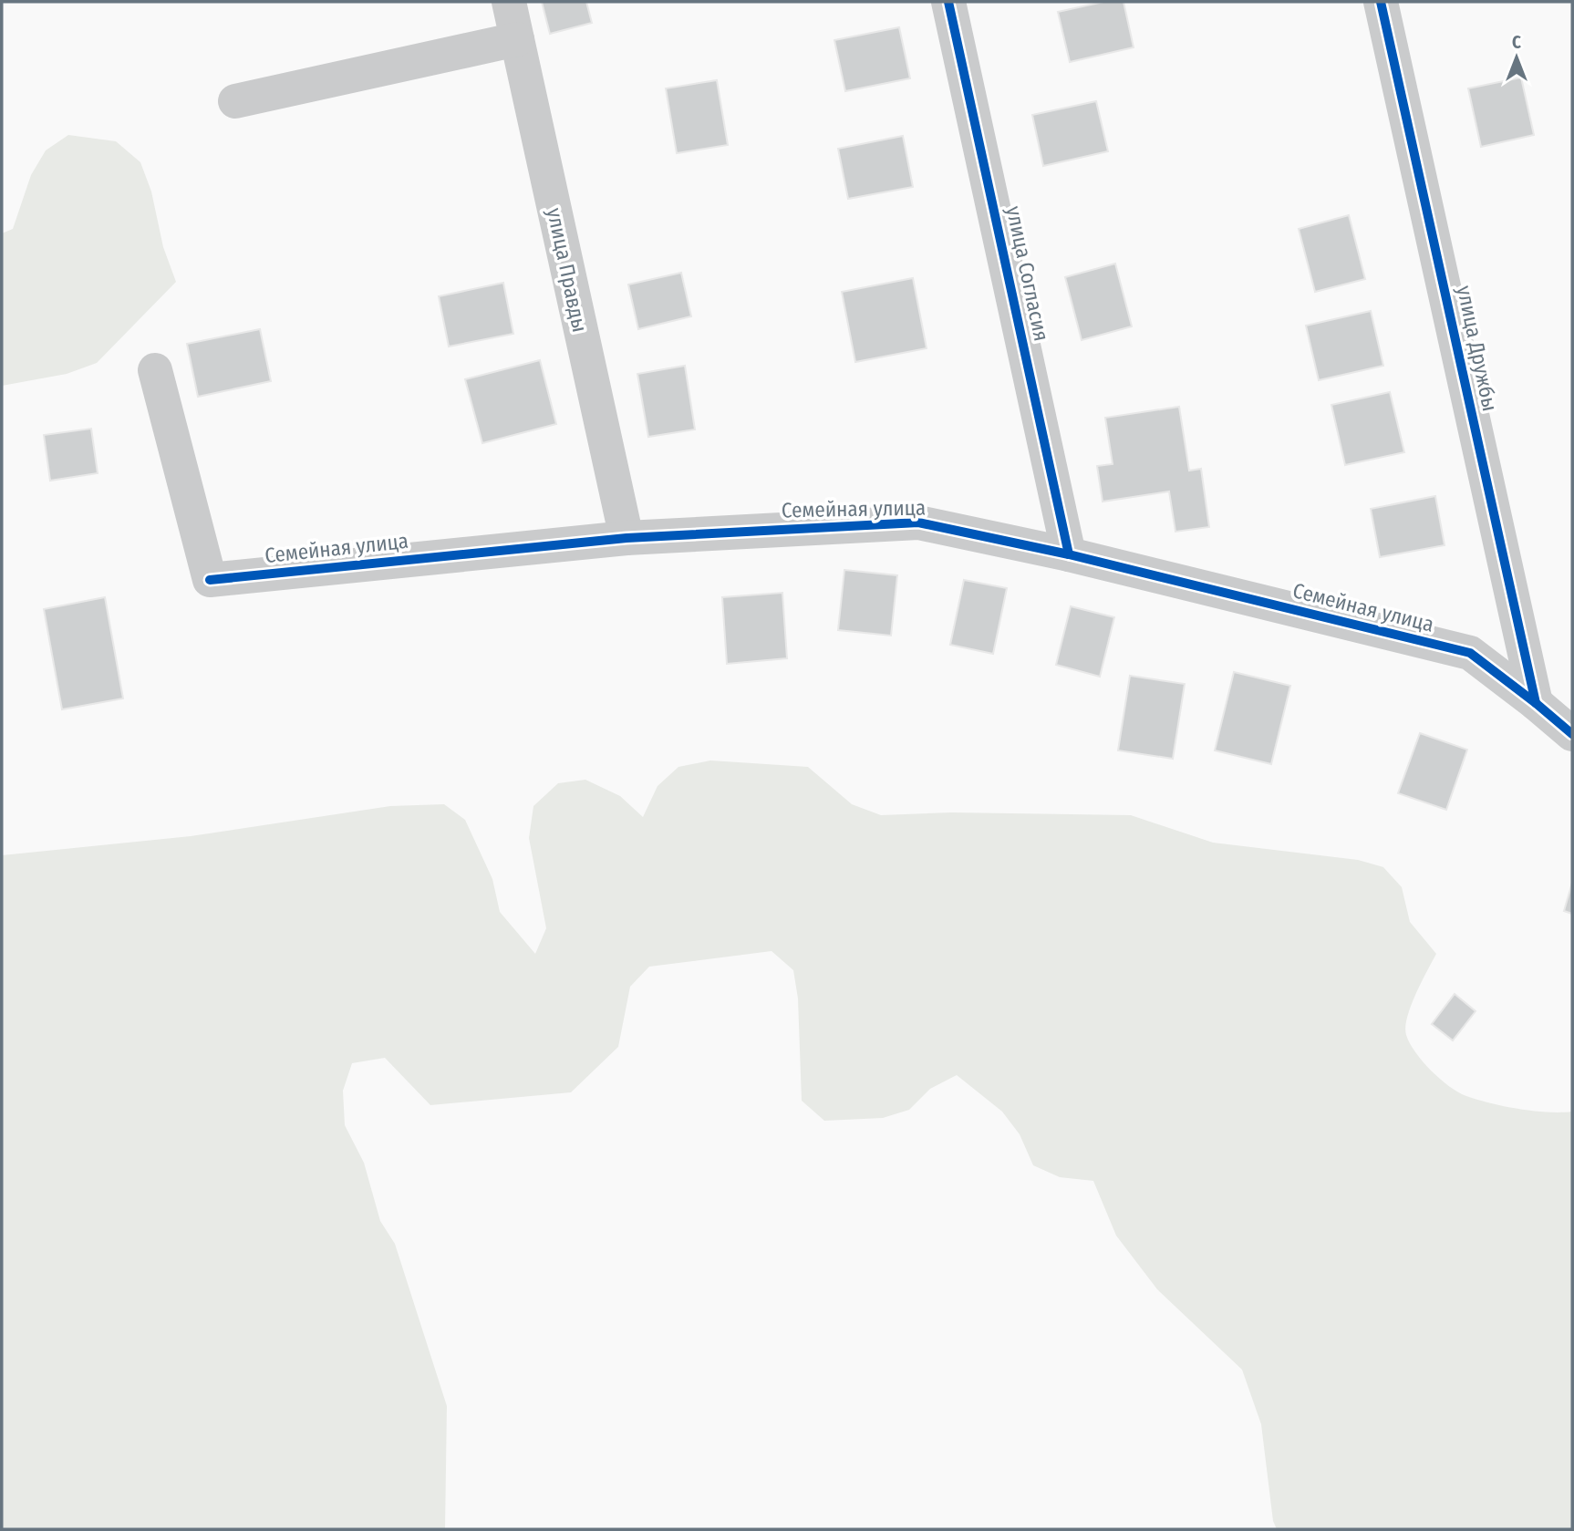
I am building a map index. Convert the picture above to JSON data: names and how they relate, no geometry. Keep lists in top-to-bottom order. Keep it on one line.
{"streets":{"street":["улица Правды","улица Согласия","улица Дружбы","Семейная улица"]},"crossings":[["улица Правды","Семейная улица"],["улица Согласия","Семейная улица"],["улица Дружбы","Семейная улица"]],"north":"top"}
